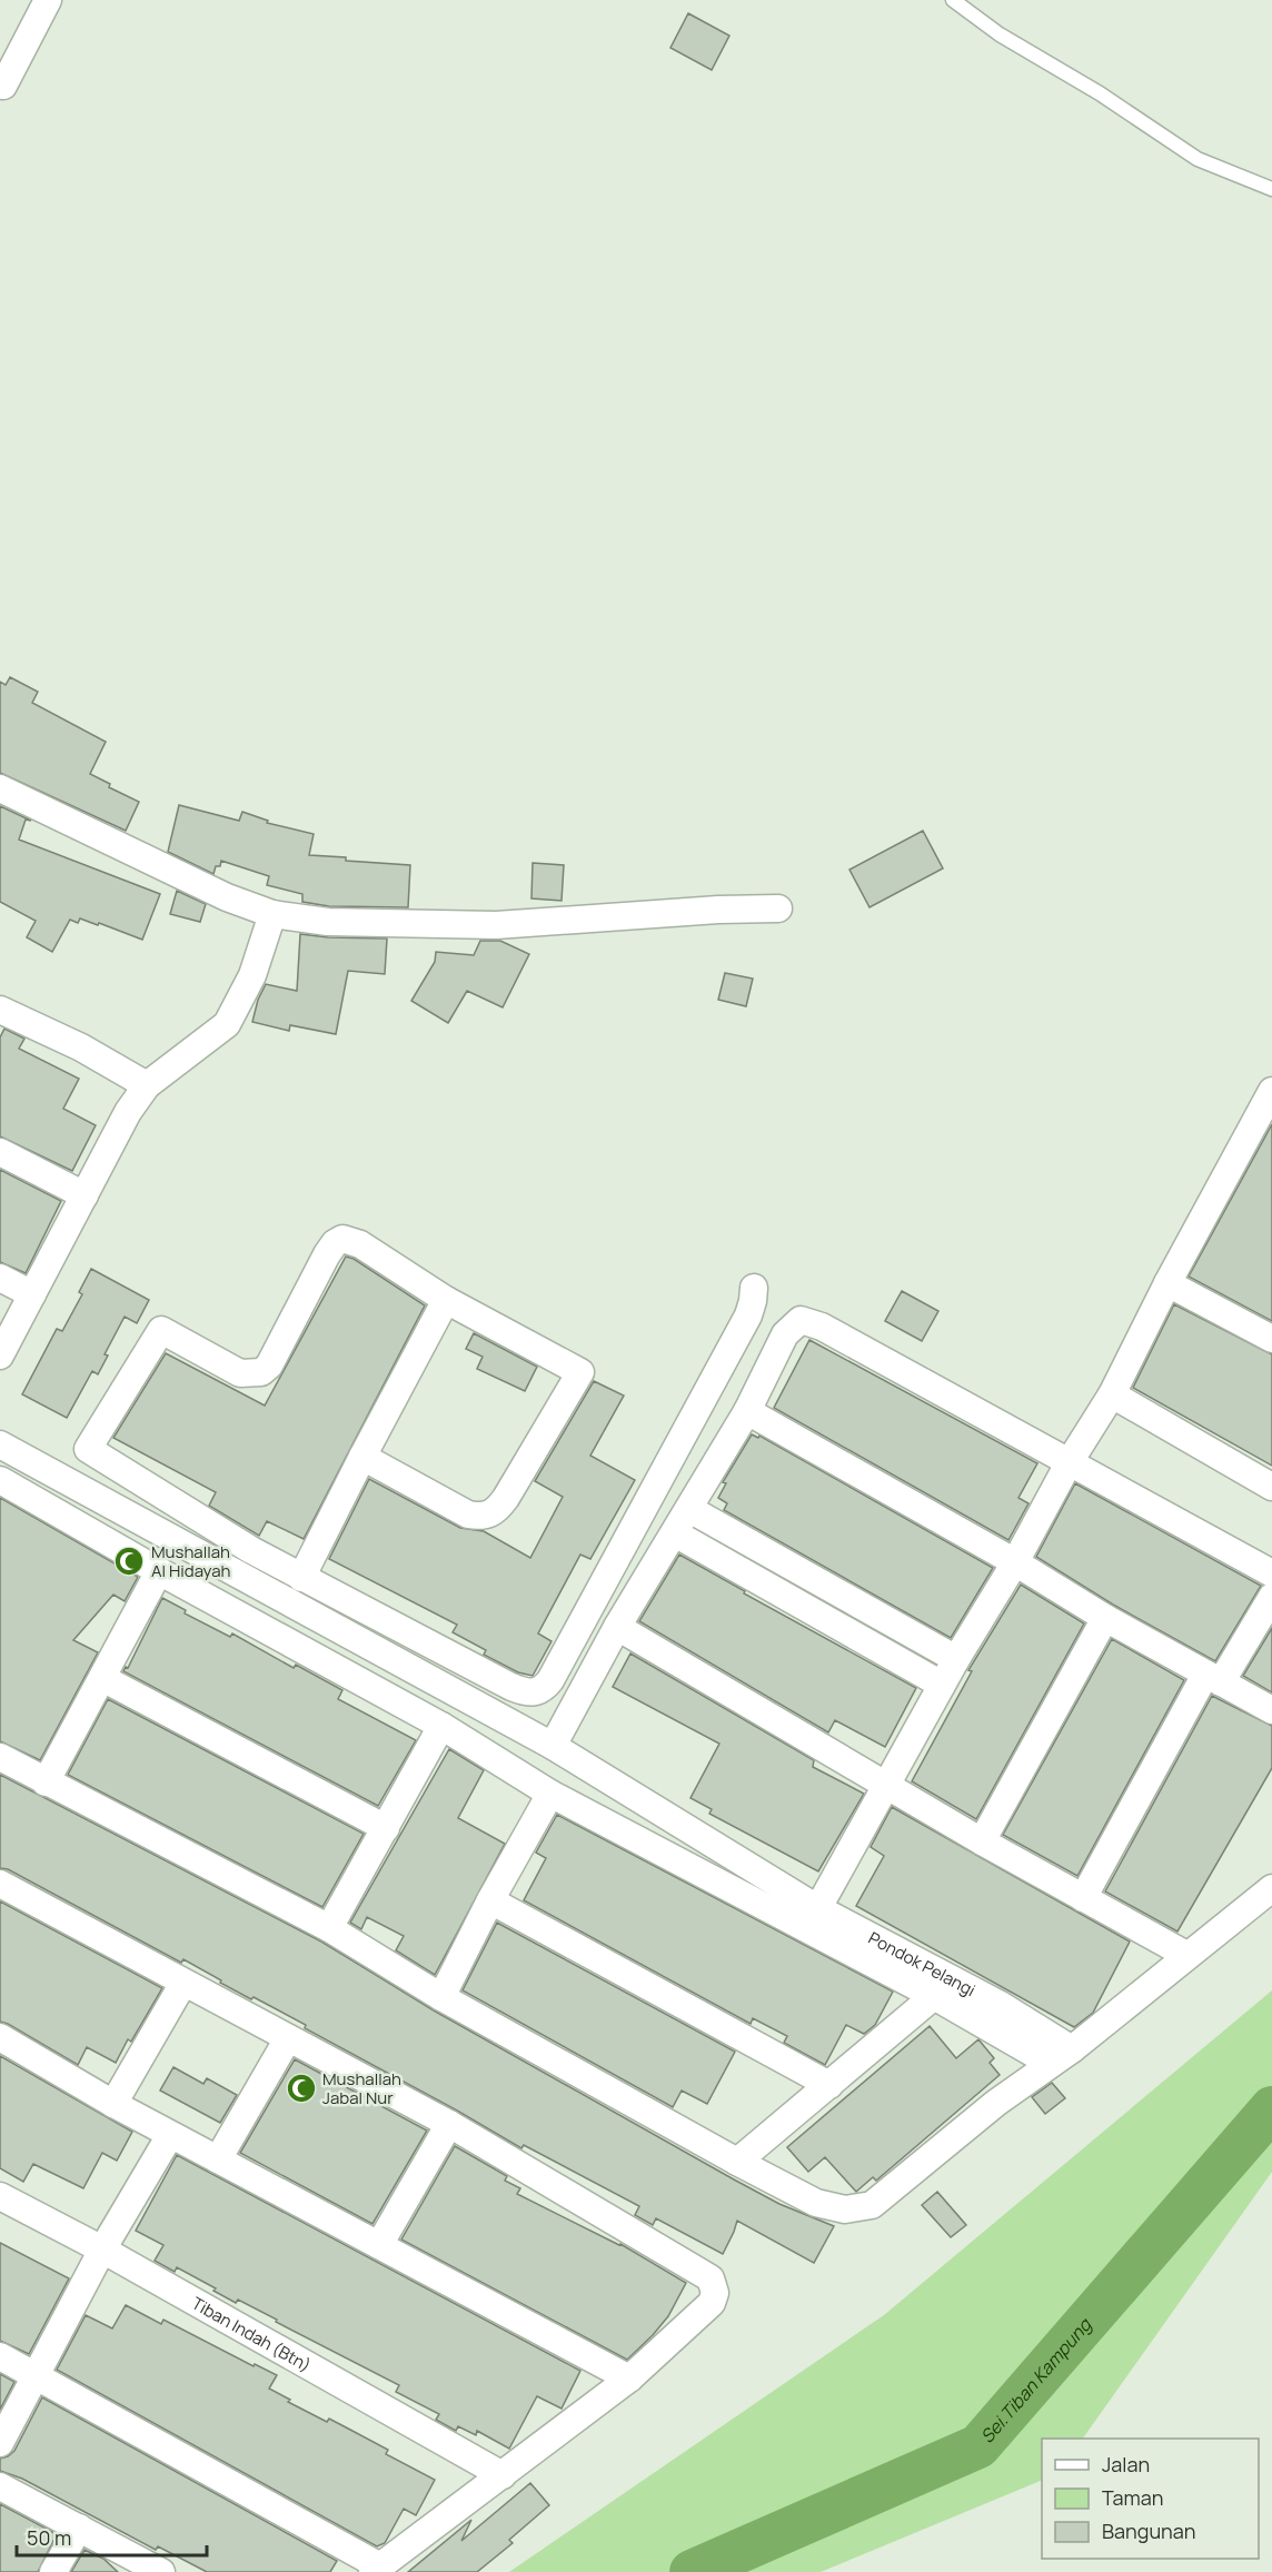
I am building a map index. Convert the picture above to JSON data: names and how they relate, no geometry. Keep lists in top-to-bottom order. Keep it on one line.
{"streets":{"street":["Pondok Pelangi","Tiban Indah (Btn)"]},"water":["Sei.Tiban Kampung"],"places":{"mosque":["Mushallah Al Hidayah","Mushallah Jabal Nur"]},"legend":["Jalan","Taman","Bangunan"],"scale_bar":"50 m"}
